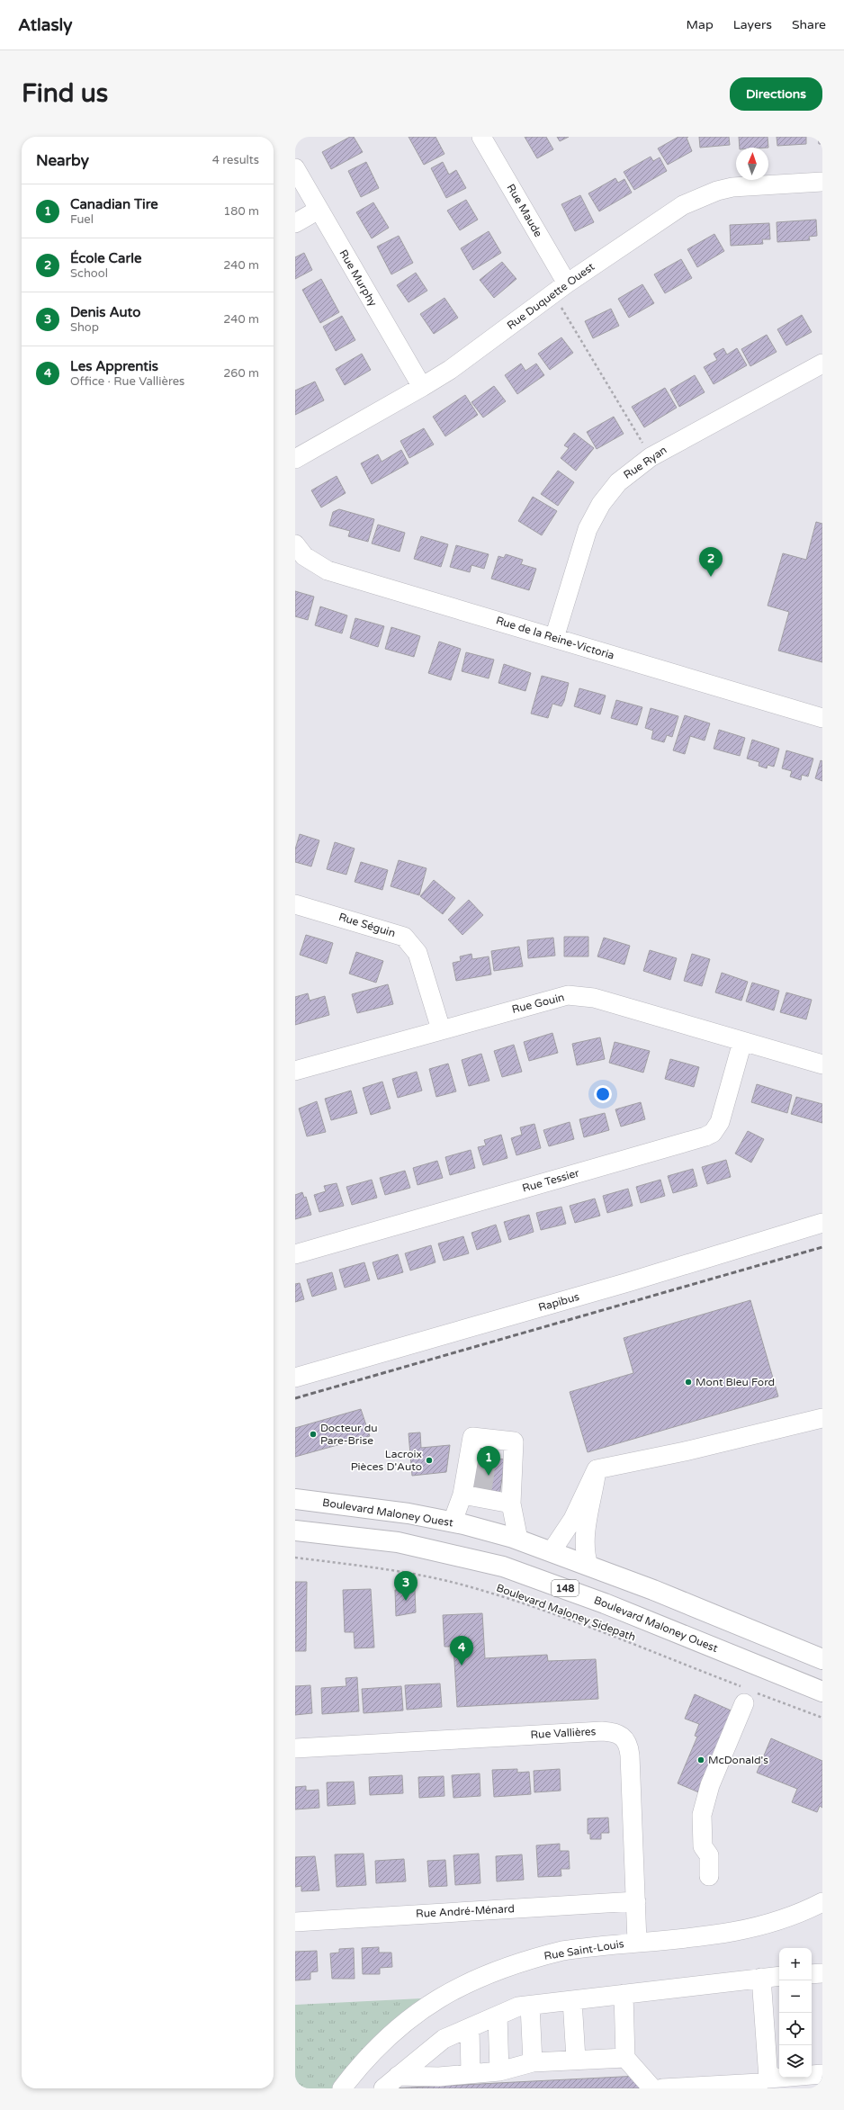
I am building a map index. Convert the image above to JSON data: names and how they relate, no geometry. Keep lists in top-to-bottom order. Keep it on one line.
{"streets":{"main road":["Boulevard Maloney Ouest","148"],"street":["Rue Maude","Rue Murphy","Rue Duquette Ouest","Rue Ryan","Rue de la Reine-Victoria","Rue Séguin","Rue Gouin","Rue Tessier","Rapibus","Rue Vallières","Rue André-Ménard","Rue Saint-Louis"],"path":["Boulevard Maloney Sidepath"]},"crossings":[["Rue Maude","Rue Duquette Ouest"],["Rue Murphy","Rue Duquette Ouest"],["Rue Ryan","Rue de la Reine-Victoria"],["Rue Séguin","Rue Gouin"],["Rue Gouin","Rue Tessier"],["Rue Vallières","Rue André-Ménard"],["Rue Vallières","Rue Saint-Louis"]],"places":["Mont Bleu Ford","Docteur du Pare-Brise","Lacroix Pièces D'Auto","McDonald's"],"north":"top","page":{"header":"Atlasly","nav":["Map","Layers","Share"],"buttons":"Directions","title":"Find us","heading":["Nearby","4 results"],"list":[{"mark":"1","name":"Canadian Tire","note":"Fuel","value":"180 m"},{"mark":"2","name":"École Carle","note":"School","value":"240 m"},{"mark":"3","name":"Denis Auto","note":"Shop","value":"240 m"},{"mark":"4","name":"Les Apprentis","note":"Office · Rue Vallières","value":"260 m"}],"pins":["2","1","3","4"],"map_buttons":["+","−"]}}
